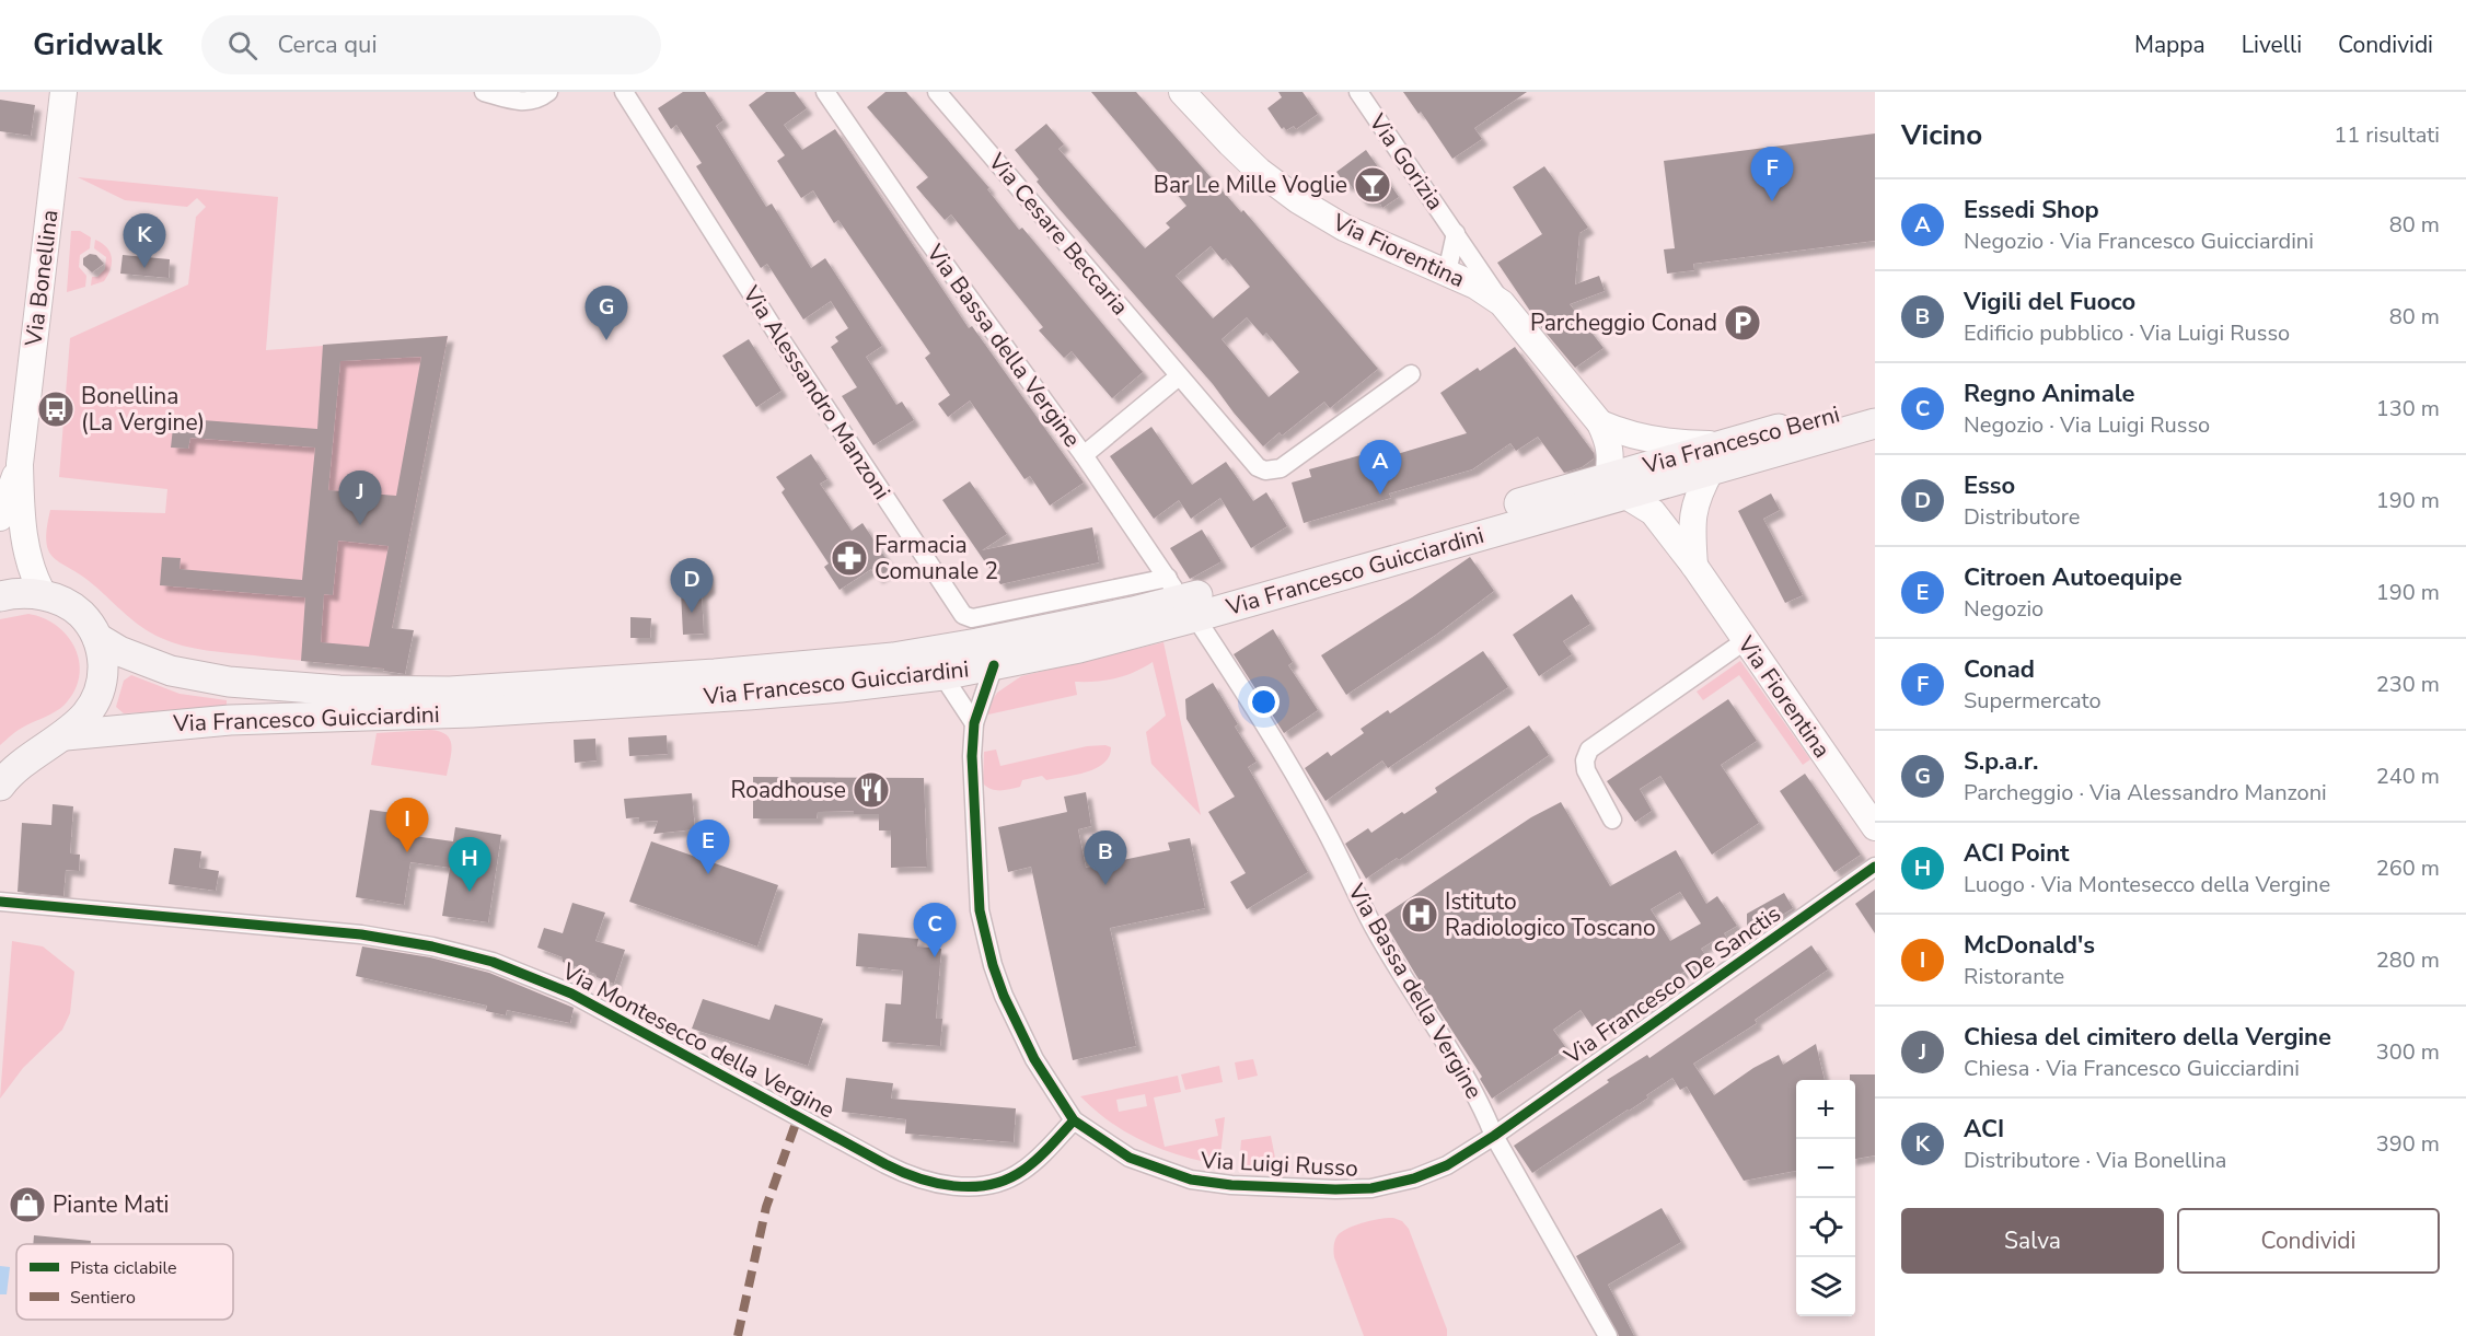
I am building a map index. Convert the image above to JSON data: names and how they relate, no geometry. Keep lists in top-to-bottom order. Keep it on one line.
{"streets":{"main road":["Via Fiorentina","Via Bonellina","Via Francesco Berni","Via Francesco Guicciardini"],"street":["Via Gorizia","Via Cesare Beccaria","Via Bassa della Vergine","Via Alessandro Manzoni","Via Francesco De Sanctis","Via Montesecco della Vergine","Via Luigi Russo"]},"crossings":[["Via Gorizia","Via Fiorentina"],["Via Fiorentina","Via Francesco Berni"],["Via Fiorentina","Via Francesco Guicciardini"],["Via Bassa della Vergine","Via Alessandro Manzoni"],["Via Bassa della Vergine","Via Francesco Guicciardini"],["Via Bassa della Vergine","Via Francesco De Sanctis"],["Via Bassa della Vergine","Via Luigi Russo"],["Via Alessandro Manzoni","Via Francesco Guicciardini"],["Via Francesco Berni","Via Francesco Guicciardini"],["Via Francesco Guicciardini","Via Luigi Russo"],["Via Francesco De Sanctis","Via Luigi Russo"],["Via Montesecco della Vergine","Via Luigi Russo"]],"places":{"bar":["Bar Le Mille Voglie"],"parking":["Parcheggio Conad"],"bus stop":["Bonellina (La Vergine)"],"pharmacy":["Farmacia Comunale 2"],"restaurant":["Roadhouse"],"hospital":["Istituto Radiologico Toscano"],"shop":["Piante Mati"]},"legend":["Pista ciclabile","Sentiero"],"page":{"header":"Gridwalk","search":"Cerca qui","nav":["Mappa","Livelli","Condividi"],"heading":["Vicino","11 risultati"],"pins":["F","K","G","A","J","D","I","E","B","H","C"],"list":[{"mark":"A","name":"Essedi Shop","note":"Negozio · Via Francesco Guicciardini","value":"80 m"},{"mark":"B","name":"Vigili del Fuoco","note":"Edificio pubblico · Via Luigi Russo","value":"80 m"},{"mark":"C","name":"Regno Animale","note":"Negozio · Via Luigi Russo","value":"130 m"},{"mark":"D","name":"Esso","note":"Distributore","value":"190 m"},{"mark":"E","name":"Citroen Autoequipe","note":"Negozio","value":"190 m"},{"mark":"F","name":"Conad","note":"Supermercato","value":"230 m"},{"mark":"G","name":"S.p.a.r.","note":"Parcheggio · Via Alessandro Manzoni","value":"240 m"},{"mark":"H","name":"ACI Point","note":"Luogo · Via Montesecco della Vergine","value":"260 m"},{"mark":"I","name":"McDonald's","note":"Ristorante","value":"280 m"},{"mark":"J","name":"Chiesa del cimitero della Vergine","note":"Chiesa · Via Francesco Guicciardini","value":"300 m"},{"mark":"K","name":"ACI","note":"Distributore · Via Bonellina","value":"390 m"}],"map_buttons":["+","−"],"buttons":["Salva","Condividi"]}}
